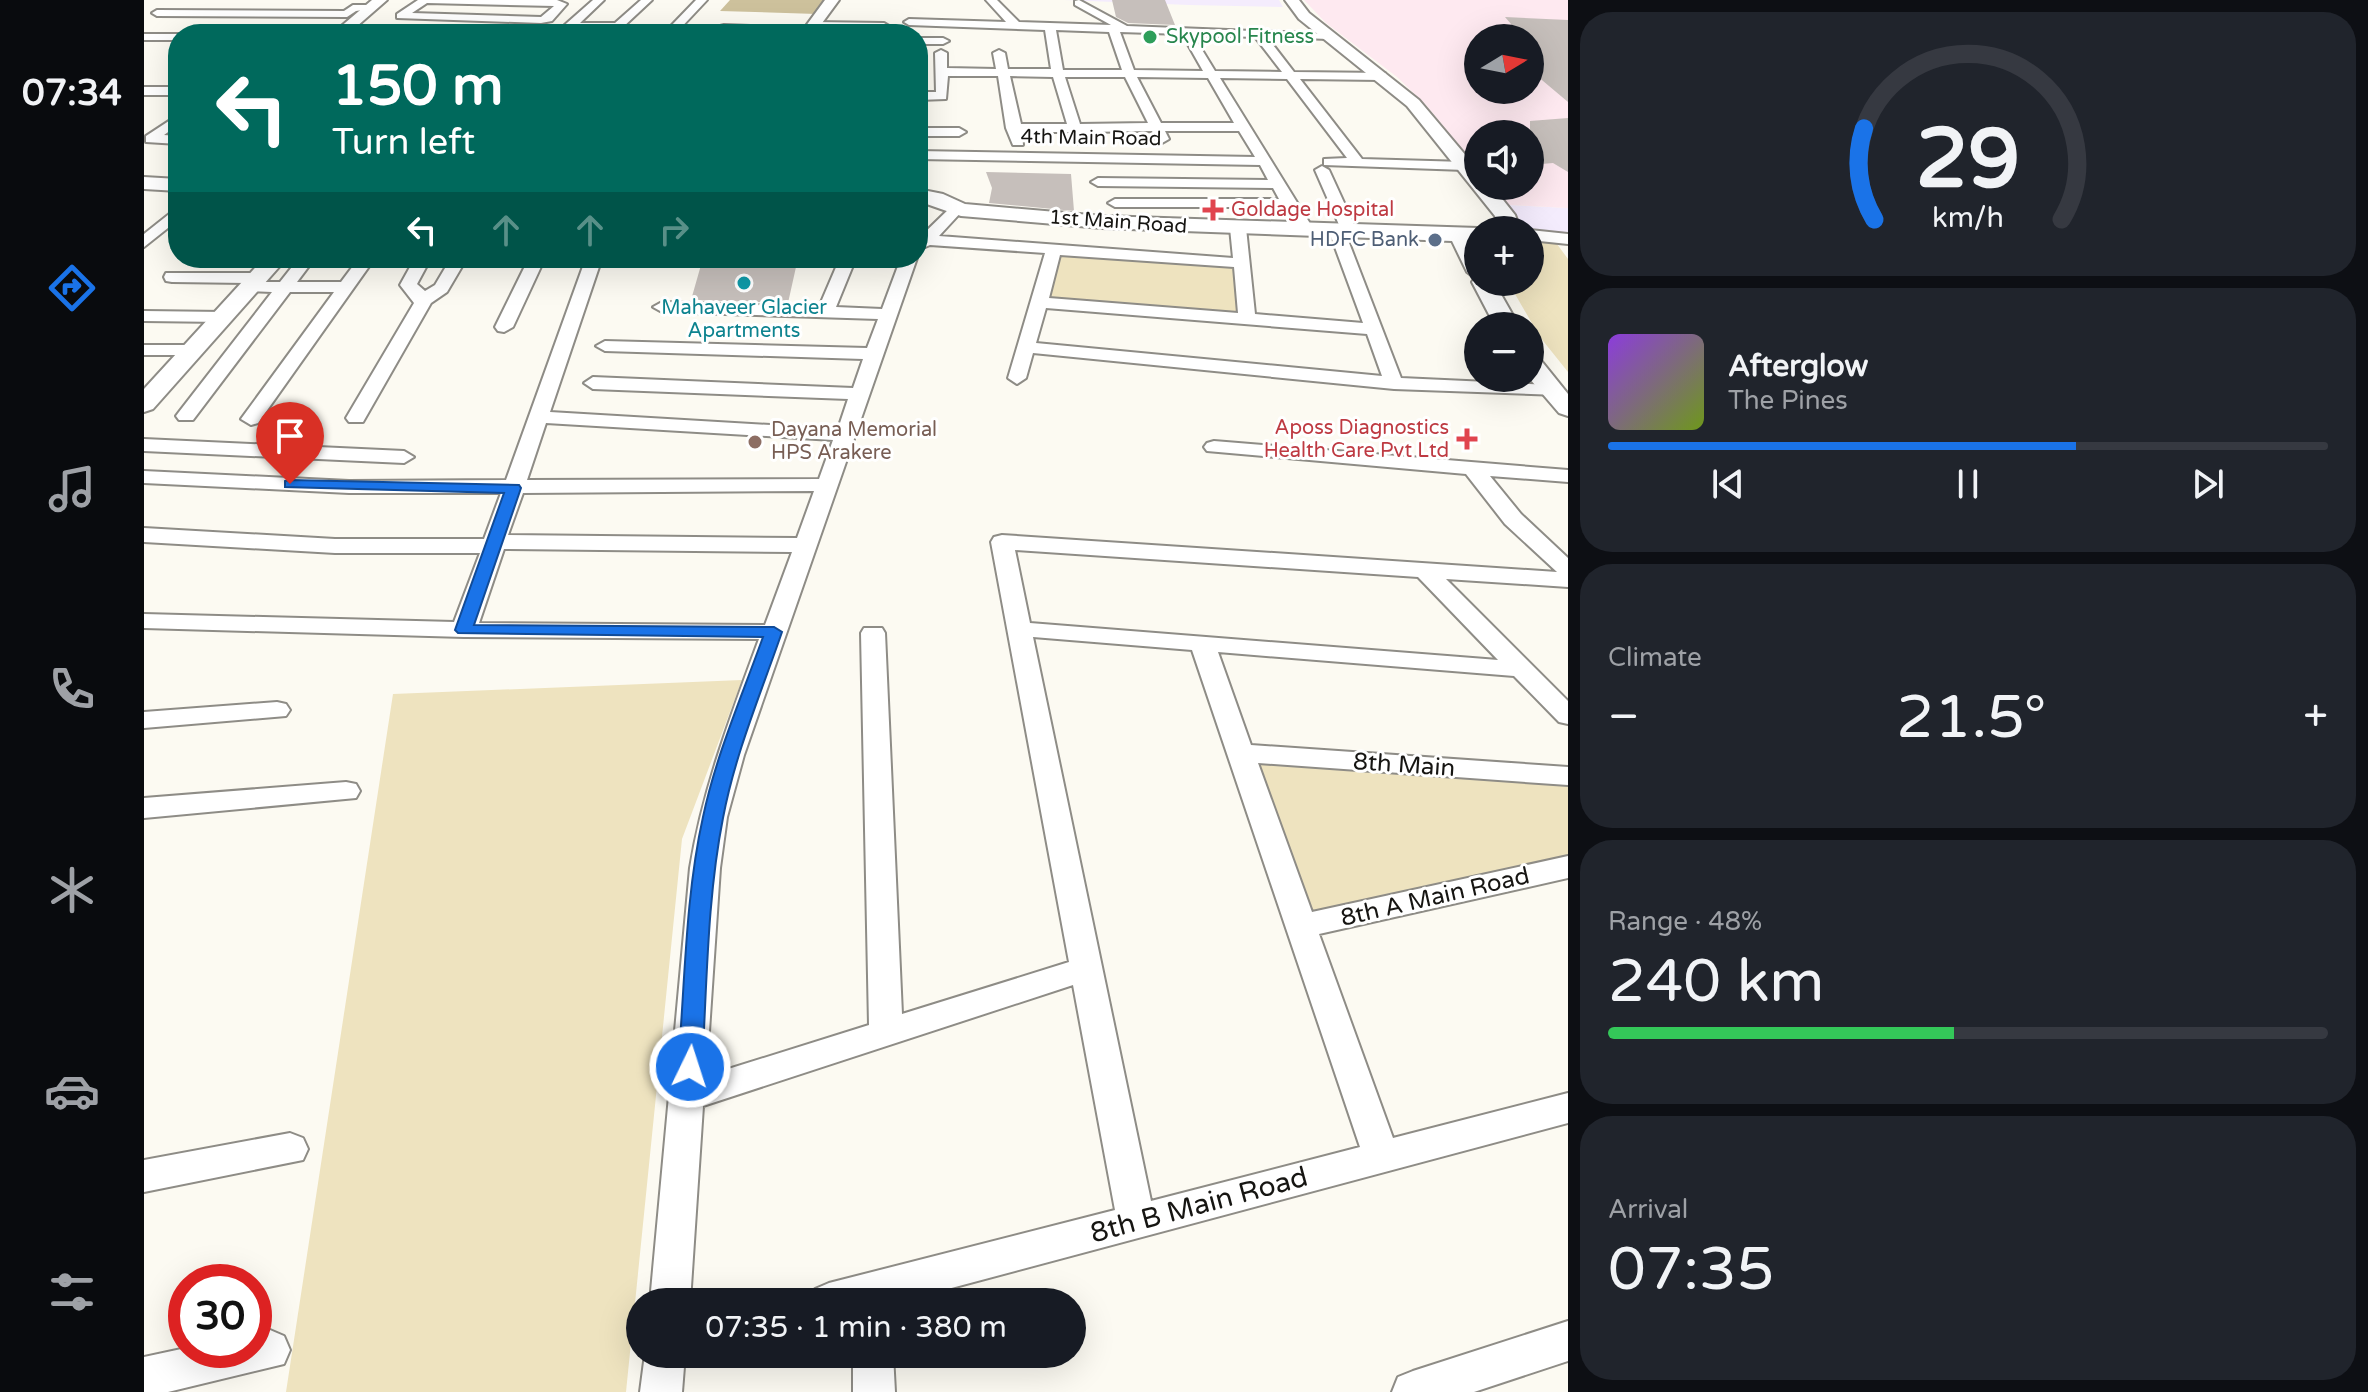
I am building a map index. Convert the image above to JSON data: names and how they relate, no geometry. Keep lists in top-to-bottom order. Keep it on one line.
{"streets":{"street":["4th Main Road","1st Main Road","8th Main","8th A Main Road","8th B Main Road"]},"places":{"other":["Skypool Fitness","HDFC Bank","Mahaveer Glacier Apartments","Dayana Memorial HPS Arakere"],"health":["Goldage Hospital","Aposs Diagnostics Health Care Pvt Ltd"]},"north":"right","page":{"tabs":"07:34","map_buttons":["+","−"],"turn":["150 m","Turn left"],"song":["Afterglow","The Pines"],"tile":["Climate",["Range · 48%","240 km"],["Arrival","07:35"]],"heat":["−","21.5°","+"],"limit":"30","trip":"07:35 · 1 min · 380 m","gauge":["29","km/h"]}}
